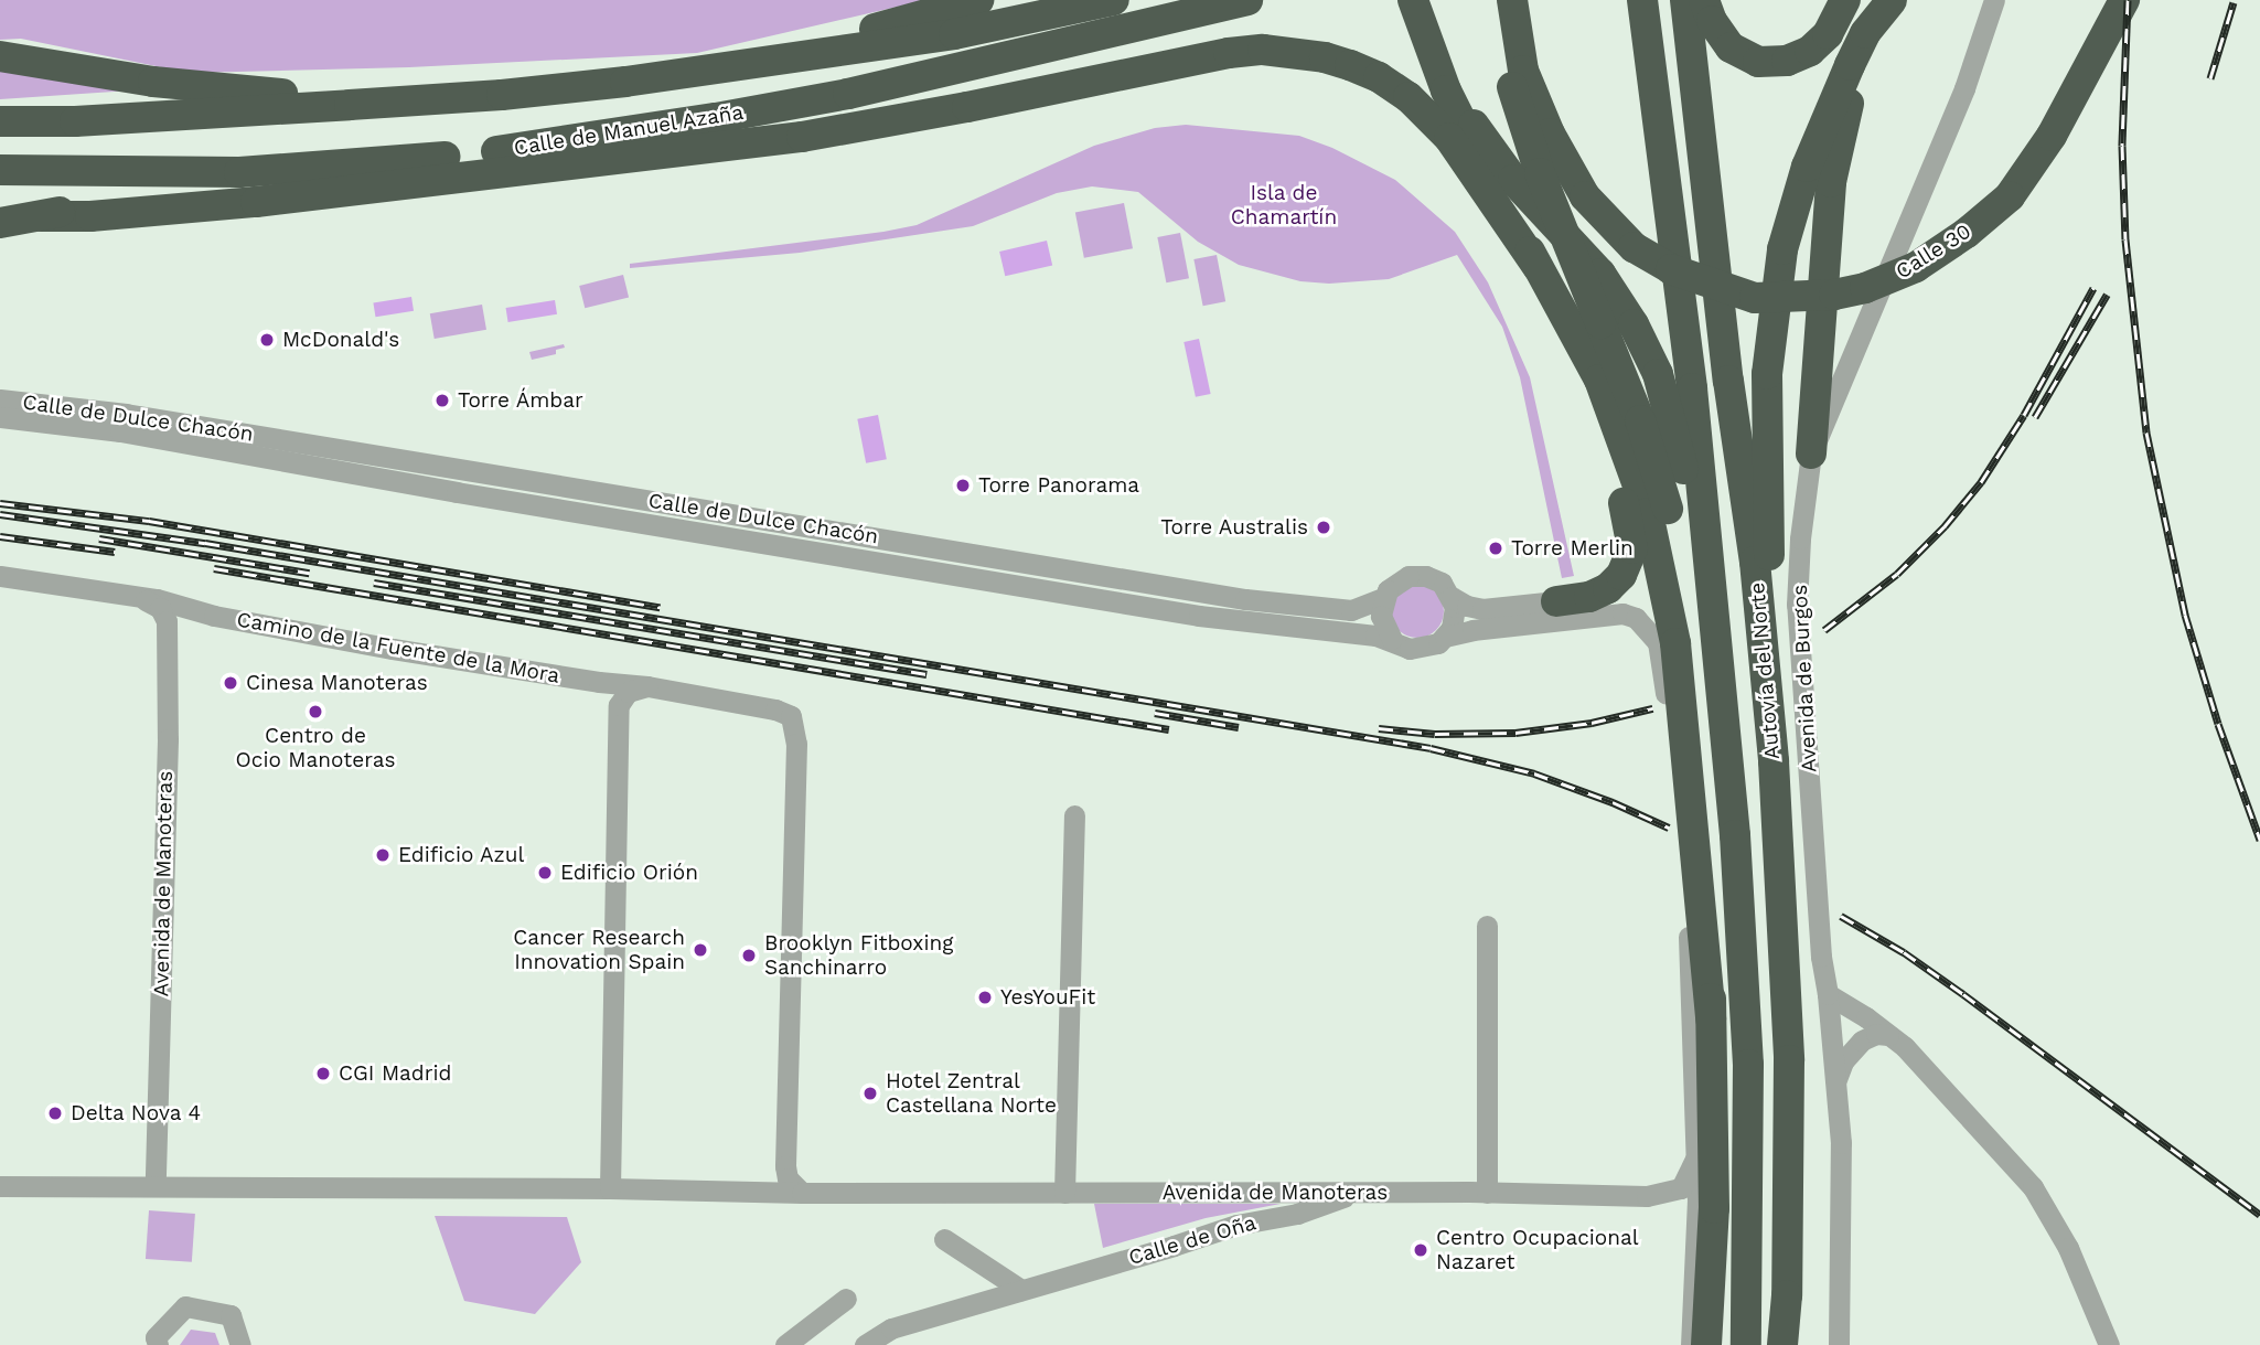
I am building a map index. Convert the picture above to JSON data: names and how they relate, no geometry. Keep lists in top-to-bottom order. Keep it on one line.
{"streets":{"highway":["Calle de Manuel Azaña","Calle 30","Autovía del Norte"],"street":["Calle de Dulce Chacón","Camino de la Fuente de la Mora","Avenida de Burgos","Avenida de Manoteras","Calle de Oña"]},"crossings":[["Camino de la Fuente de la Mora","Avenida de Manoteras"],["Avenida de Manoteras","Calle de Oña"]],"parks":["Isla de Chamartín"],"places":["McDonald's","Torre Ámbar","Torre Panorama","Torre Australis","Torre Merlin","Cinesa Manoteras","Centro de Ocio Manoteras","Edificio Azul","Edificio Orión","Cancer Research Innovation Spain","Brooklyn Fitboxing Sanchinarro","YesYouFit","CGI Madrid","Hotel Zentral Castellana Norte","Delta Nova 4","Centro Ocupacional Nazaret"]}
